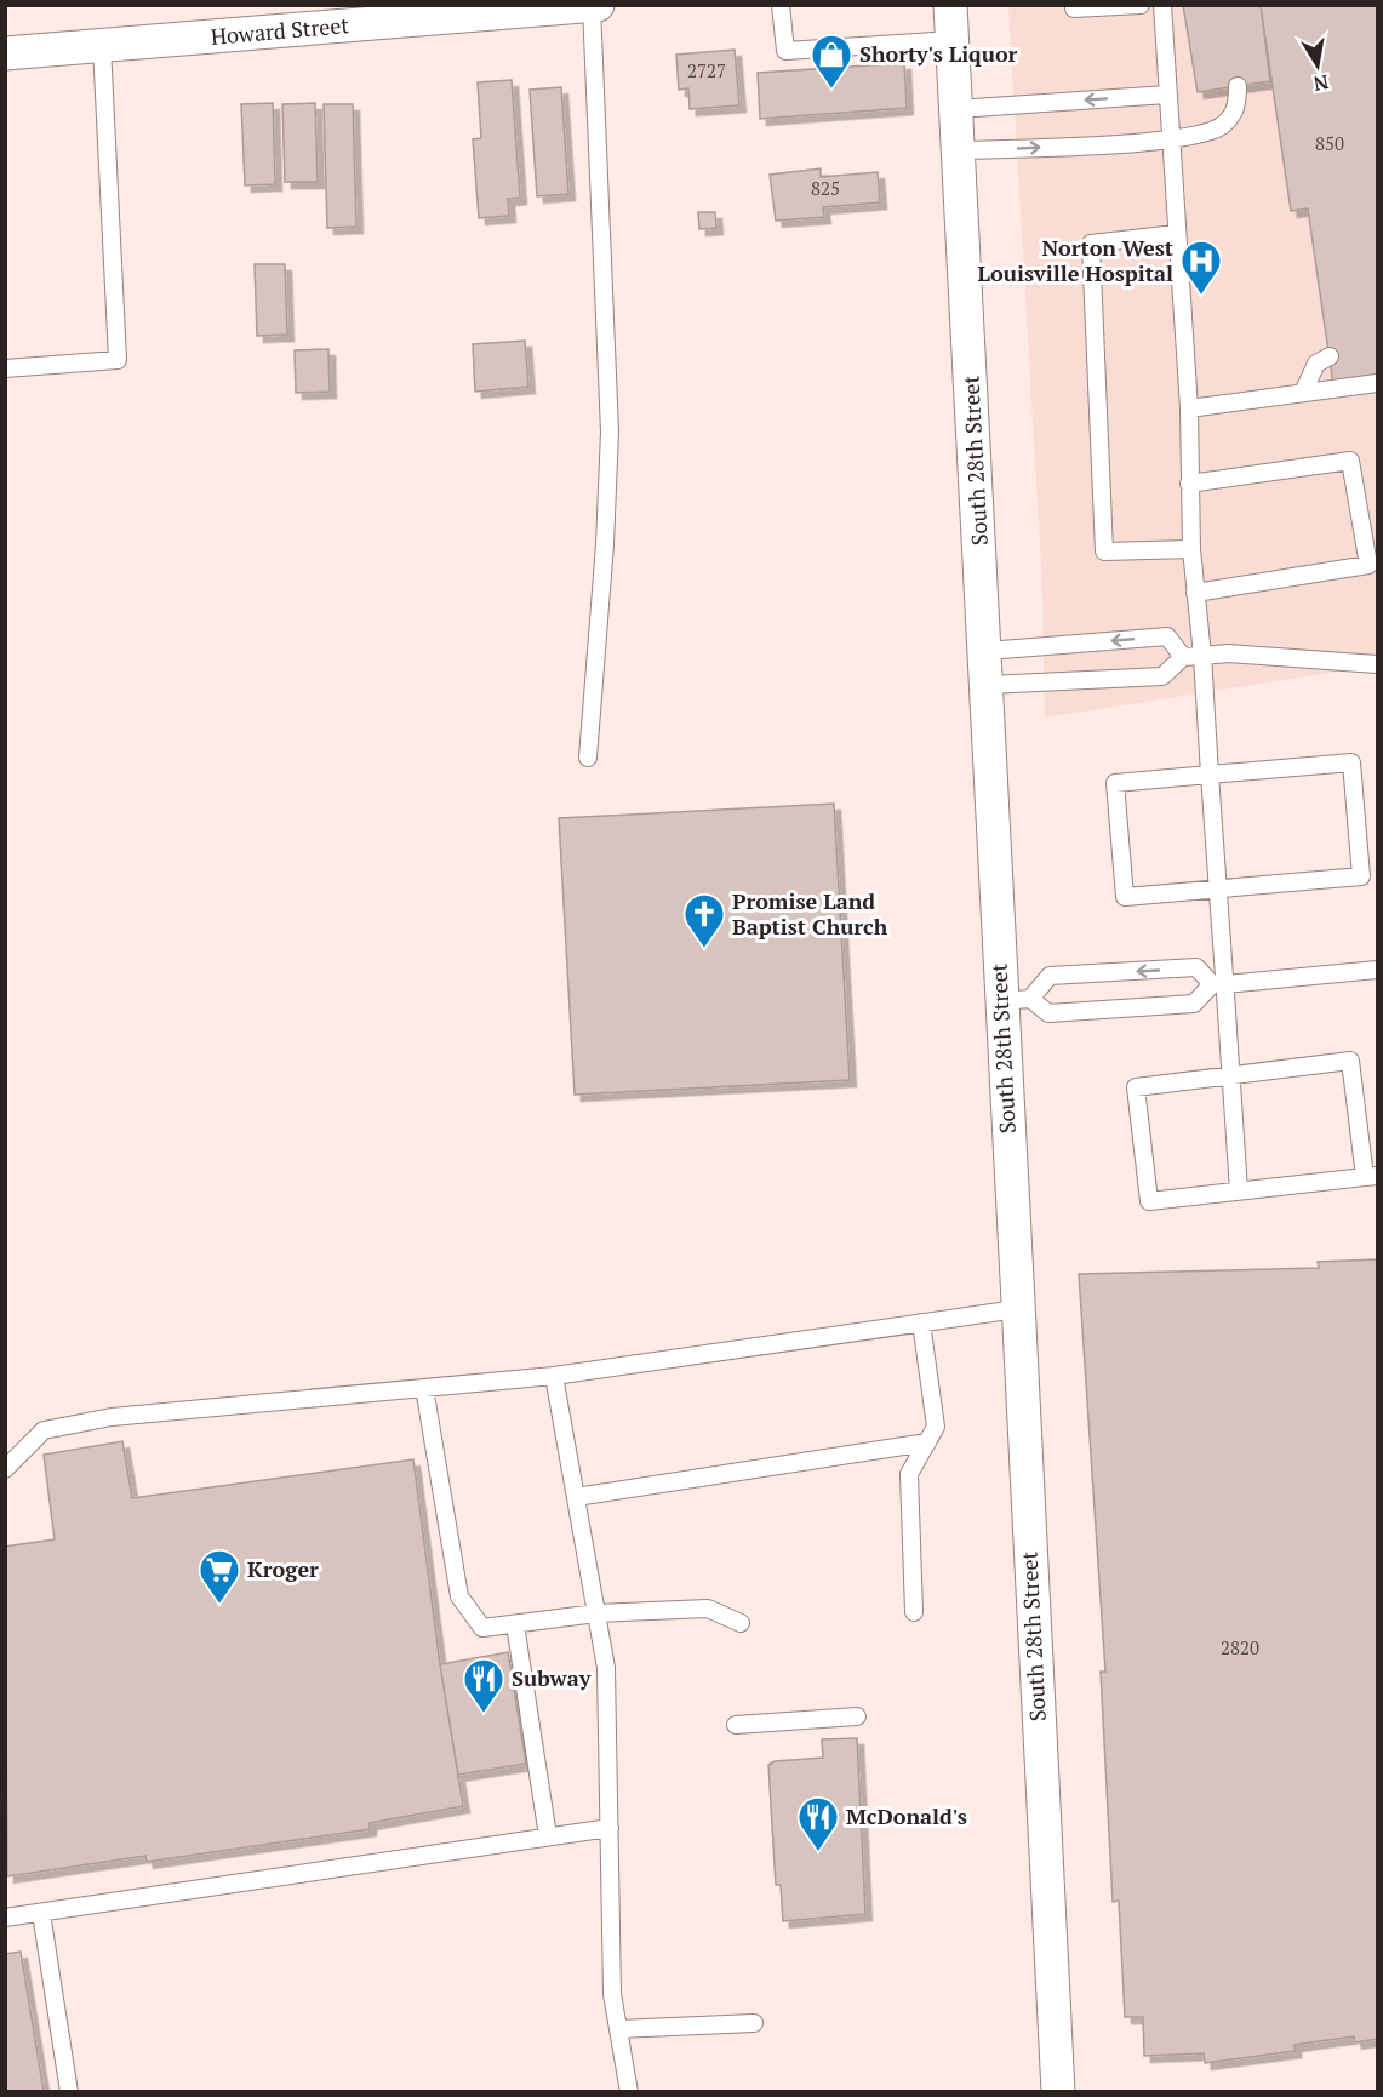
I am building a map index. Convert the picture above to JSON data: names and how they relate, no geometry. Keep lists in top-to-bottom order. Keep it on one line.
{"streets":{"street":["Howard Street","South 28th Street"]},"places":{"shop":["Shorty's Liquor"],"hospital":["Norton West Louisville Hospital"],"church":["Promise Land Baptist Church"],"supermarket":["Kroger"],"restaurant":["Subway","McDonald's"]},"house_numbers":["2727","850","825","2820"],"north":"bottom"}
